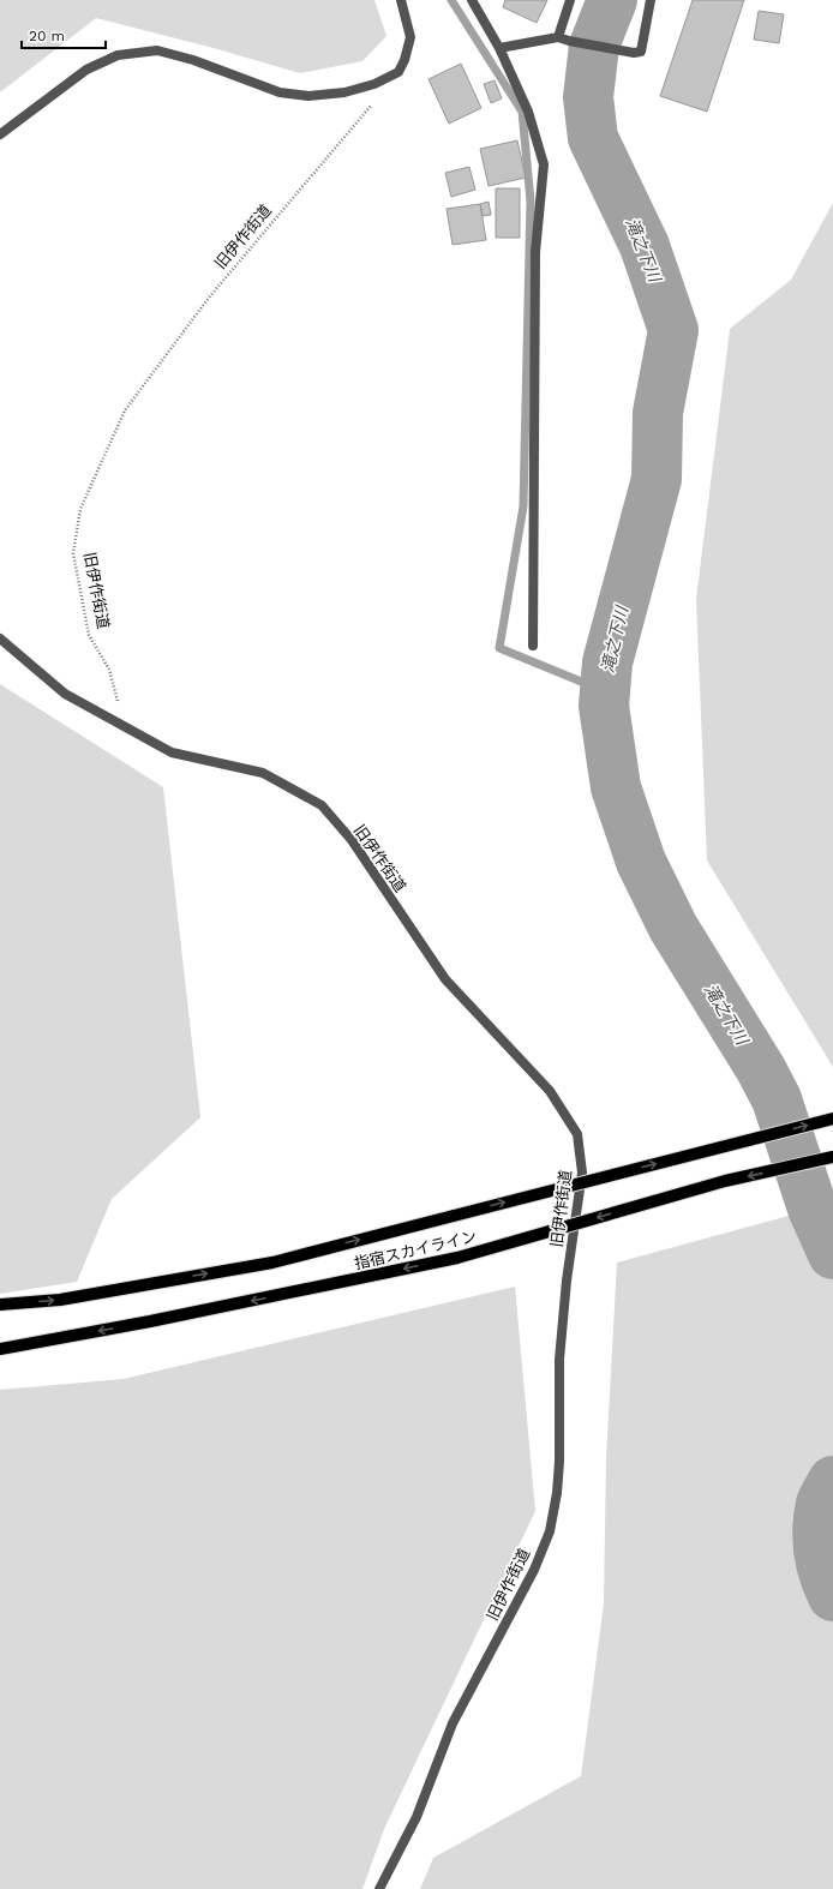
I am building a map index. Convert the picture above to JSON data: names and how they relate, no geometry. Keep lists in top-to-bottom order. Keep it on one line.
{"streets":{"main road":["指宿スカイライン"],"street":["旧伊作街道"]},"water":["滝之下川"],"scale_bar":"20 m"}
